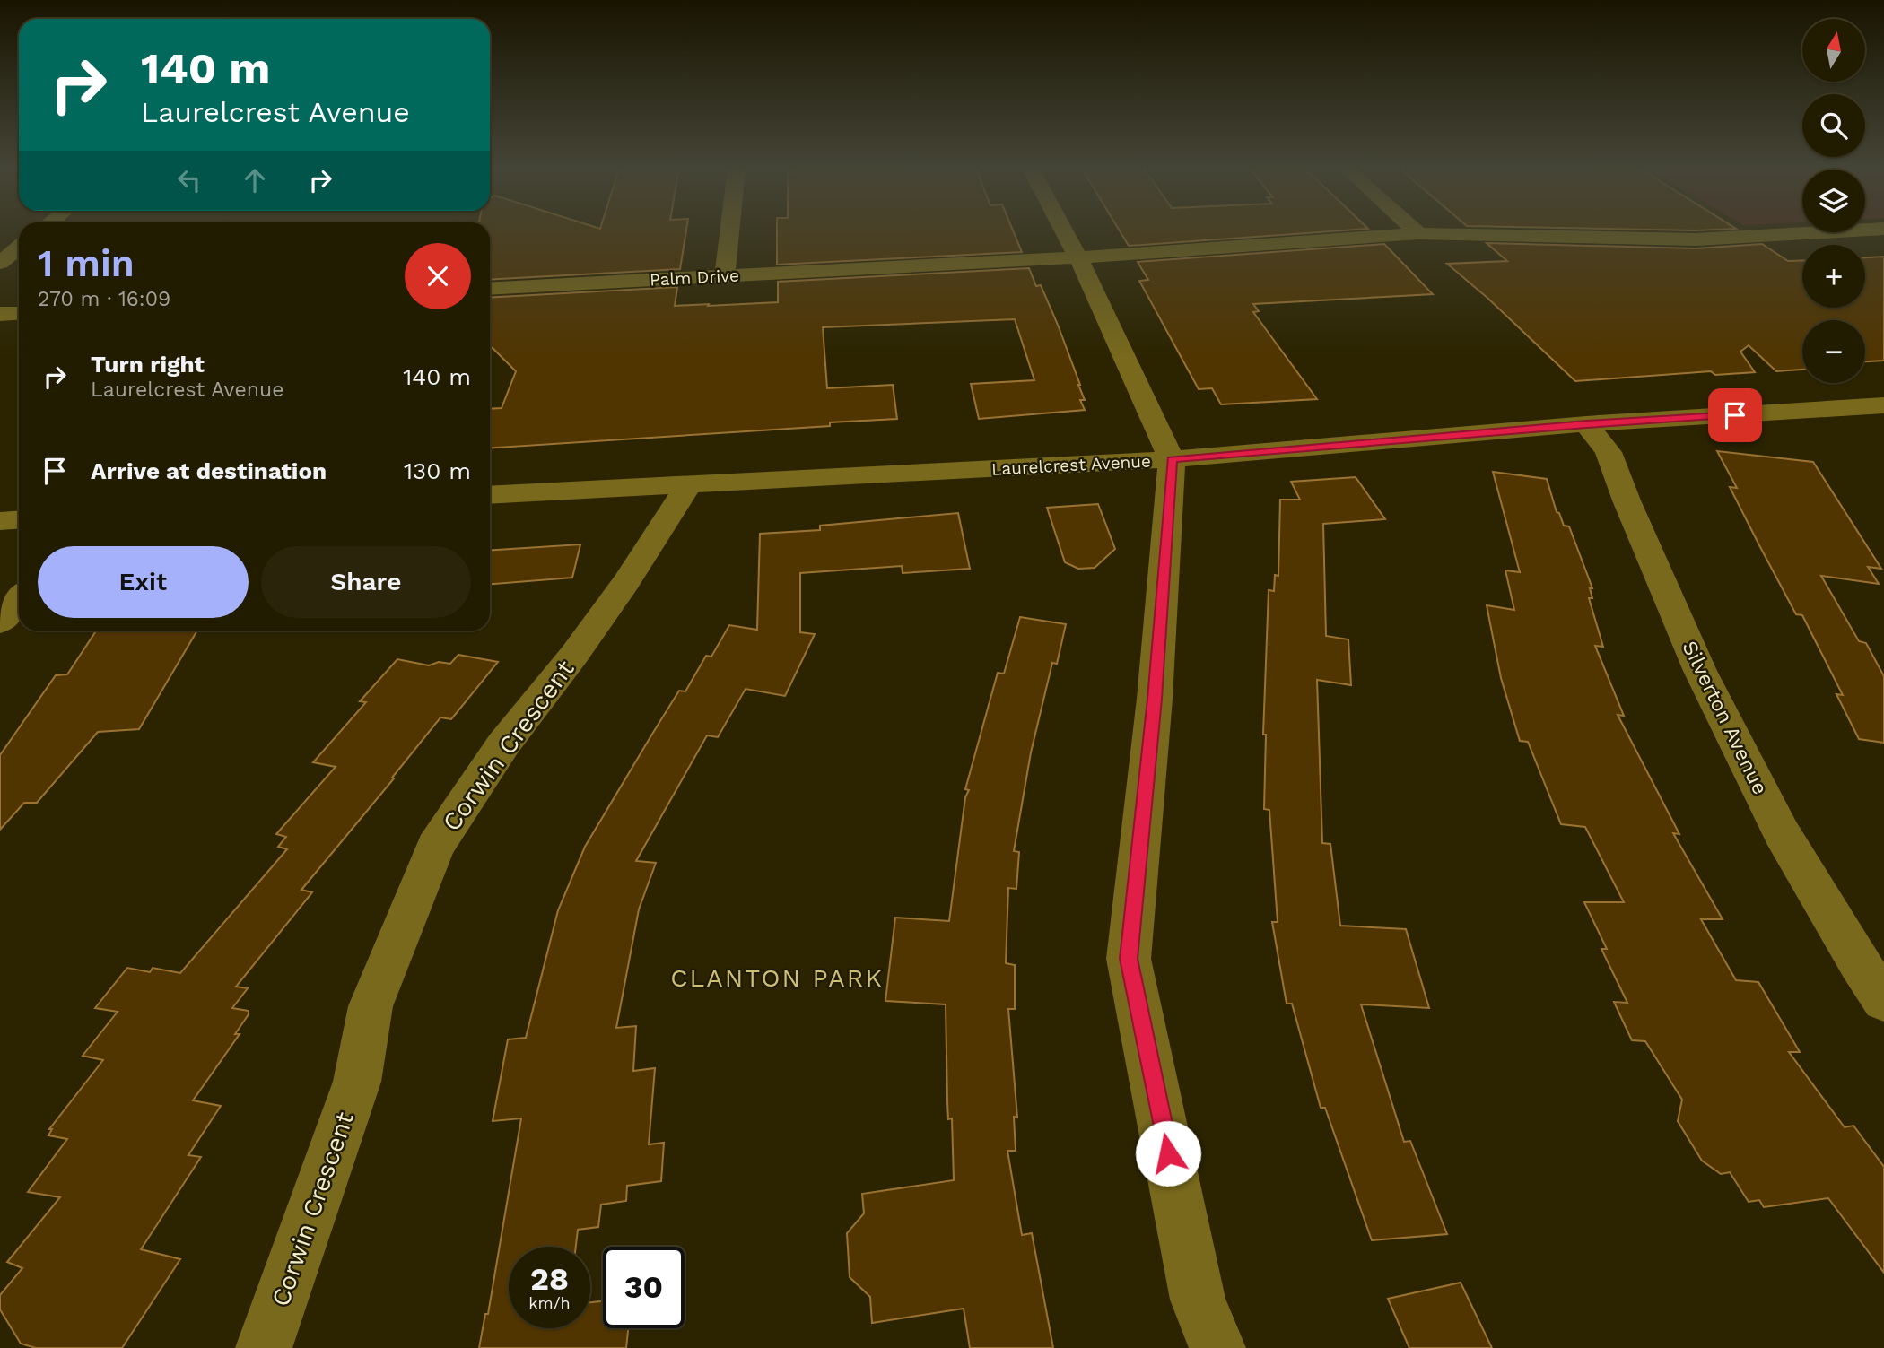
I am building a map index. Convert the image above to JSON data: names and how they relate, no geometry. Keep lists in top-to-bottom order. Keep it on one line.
{"streets":{"street":["Palm Drive","Laurelcrest Avenue","Silverton Avenue","Corwin Crescent"]},"crossings":[["Laurelcrest Avenue","Silverton Avenue"],["Laurelcrest Avenue","Corwin Crescent"]],"districts":["CLANTON PARK"],"north":"top","page":{"map_buttons":["+","−"],"turn":["140 m","Laurelcrest Avenue"],"heading":["1 min","270 m · 16:09"],"list":[{"name":"Turn right","note":"Laurelcrest Avenue","value":"140 m"},{"name":"Arrive at destination","value":"130 m"}],"buttons":["Exit","Share"],"speed":"28 km/h","limit":"30"}}
